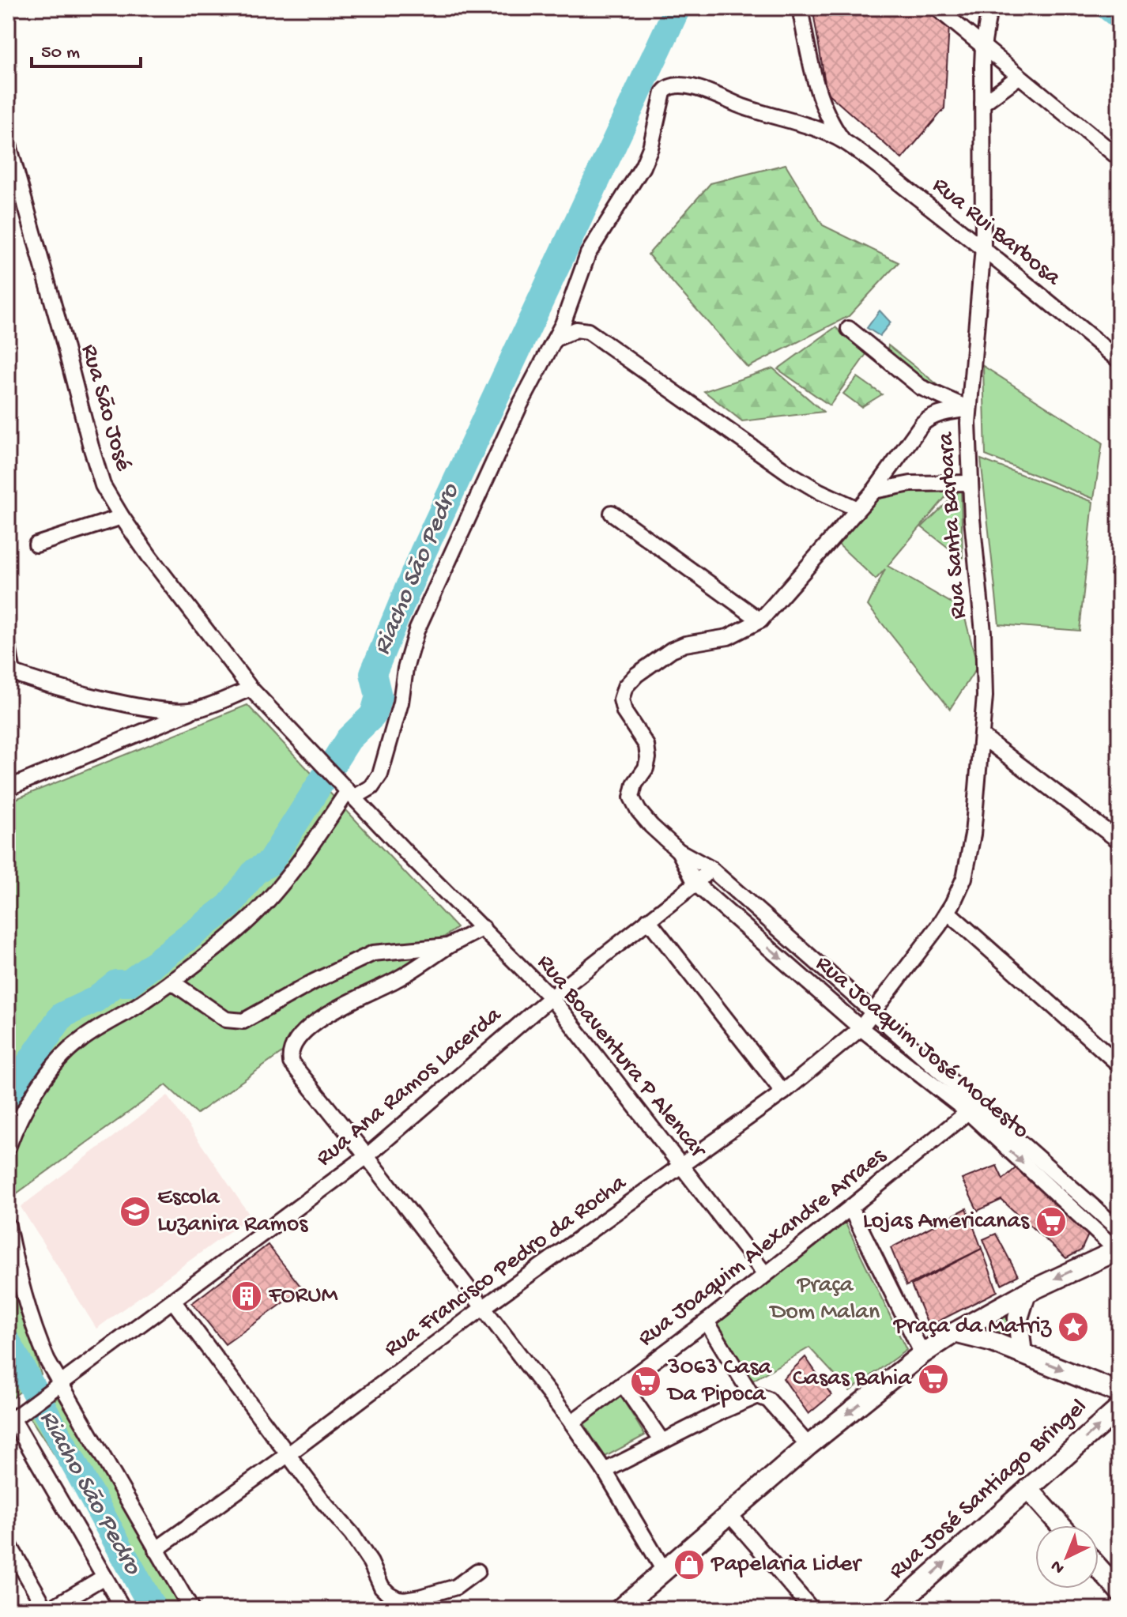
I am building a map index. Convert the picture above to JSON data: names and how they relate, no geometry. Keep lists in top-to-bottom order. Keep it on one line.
{"streets":{"main road":["Rua José Santiago Bringel"],"street":["Rua Rui Barbosa","Rua São José","Rua Santa Barbara","Rua Joaquim José Modesto","Rua Boaventura P Alencar","Rua Ana Ramos Lacerda","Rua Joaquim Alexandre Arraes","Rua Francisco Pedro da Rocha"]},"crossings":[["Rua Rui Barbosa","Rua Santa Barbara"],["Rua São José","Rua Boaventura P Alencar"],["Rua Santa Barbara","Rua Joaquim José Modesto"],["Rua Santa Barbara","Rua Francisco Pedro da Rocha"],["Rua Joaquim José Modesto","Rua Ana Ramos Lacerda"],["Rua Joaquim José Modesto","Rua Joaquim Alexandre Arraes"],["Rua Joaquim José Modesto","Rua Francisco Pedro da Rocha"],["Rua Boaventura P Alencar","Rua Ana Ramos Lacerda"],["Rua Boaventura P Alencar","Rua Joaquim Alexandre Arraes"],["Rua Boaventura P Alencar","Rua Francisco Pedro da Rocha"]],"water":["Riacho São Pedro"],"parks":["Praça Dom Malan"],"places":{"school or university":["Escola Luzanira Ramos"],"supermarket":["Lojas Americanas","Casas Bahia","3063 Casa Da Pipoca"],"building":["FORUM"],"place":["Praça da Matriz"],"shop":["Papelaria Lider"]},"scale_bar":"50 m","north":"bottom left"}
